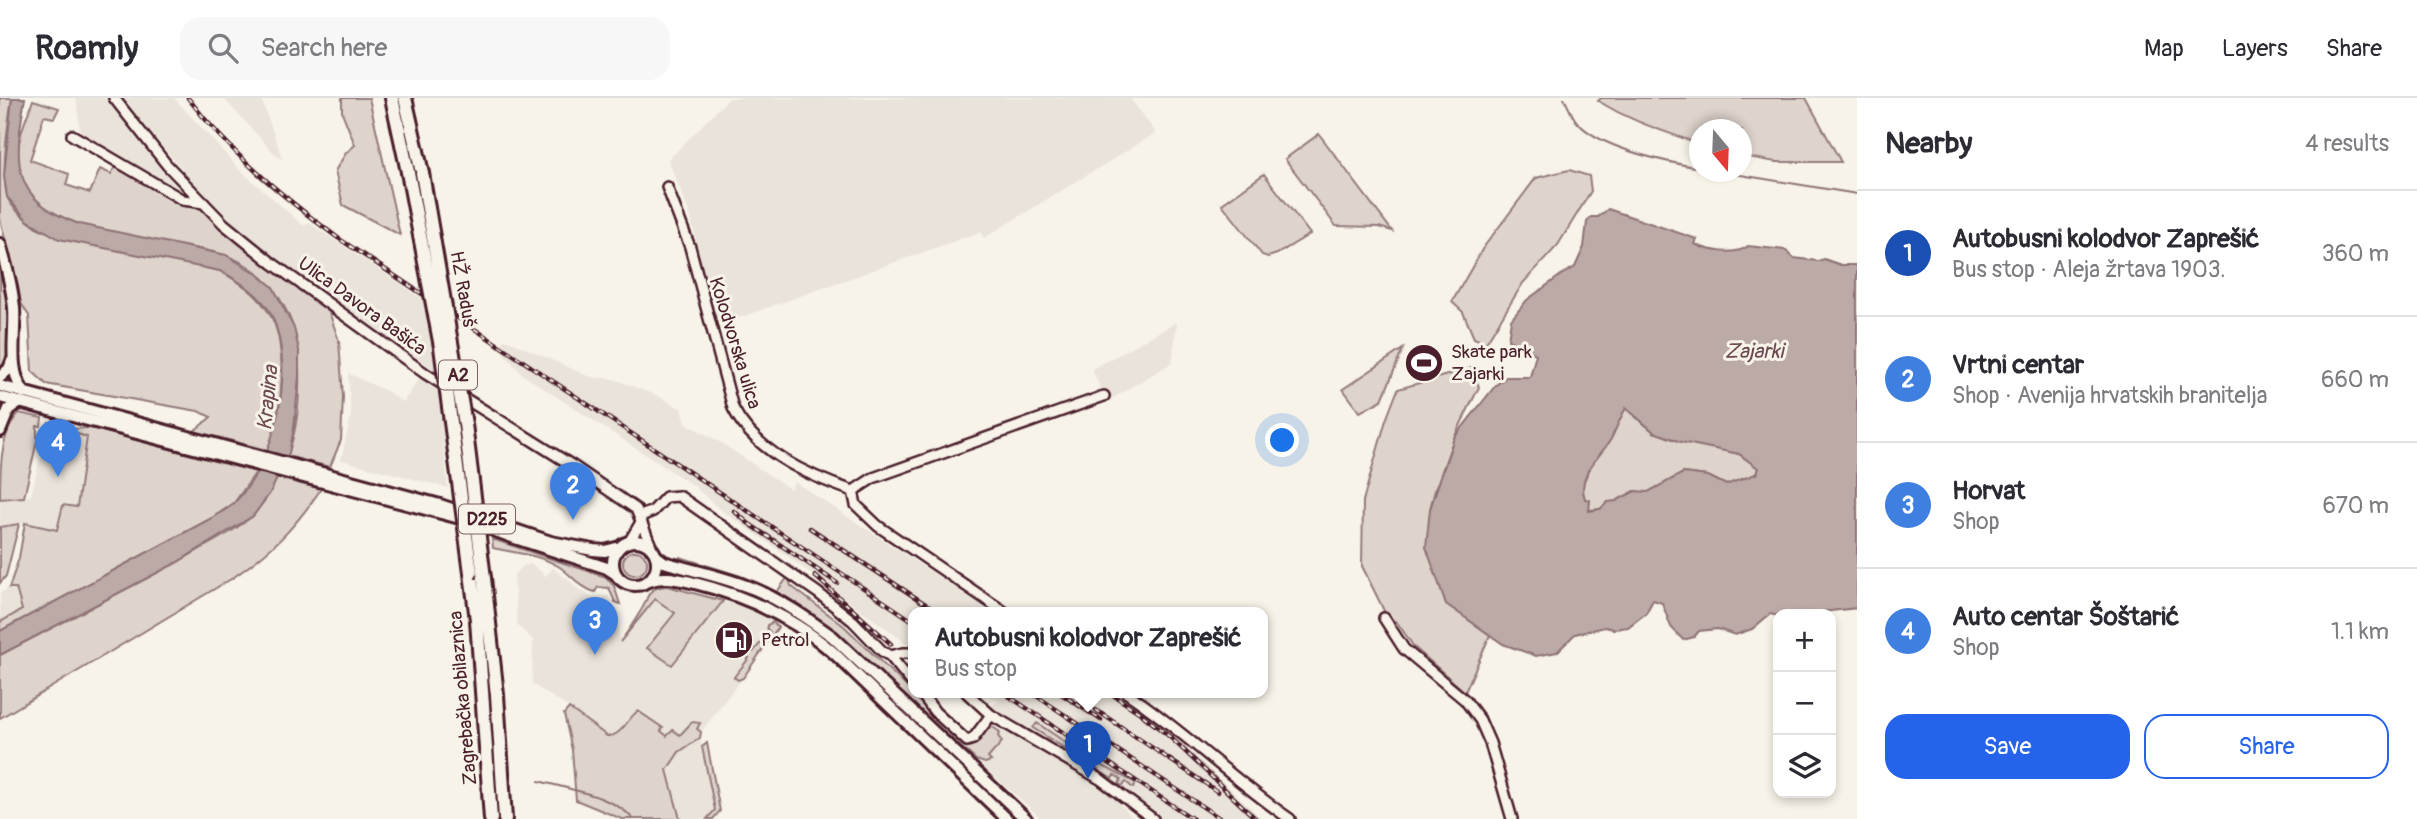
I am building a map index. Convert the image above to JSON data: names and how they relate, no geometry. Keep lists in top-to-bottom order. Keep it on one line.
{"streets":{"highway":["HŽ Raduš","A2","Zagrebačka obilaznica"],"main road":["D225"],"street":["Ulica Davora Bašića","Kolodvorska ulica"]},"crossings":[["HŽ Raduš","Zagrebačka obilaznica"],["Ulica Davora Bašića","D225"]],"water":["Zajarki","Krapina"],"places":{"sports":["Skate park Zajarki"],"fuel station":["Petrol"]},"north":"bottom","page":{"header":"Roamly","search":"Search here","nav":["Map","Layers","Share"],"heading":["Nearby","4 results"],"list":[{"mark":"1","name":"Autobusni kolodvor Zaprešić","note":"Bus stop · Aleja žrtava 1903.","value":"360 m"},{"mark":"2","name":"Vrtni centar","note":"Shop · Avenija hrvatskih branitelja","value":"660 m"},{"mark":"3","name":"Horvat","note":"Shop","value":"670 m"},{"mark":"4","name":"Auto centar Šoštarić","note":"Shop","value":"1.1 km"}],"pins":["4","2","3","1"],"popup":["Autobusni kolodvor Zaprešić","Bus stop"],"map_buttons":["+","−"],"buttons":["Save","Share"]}}
